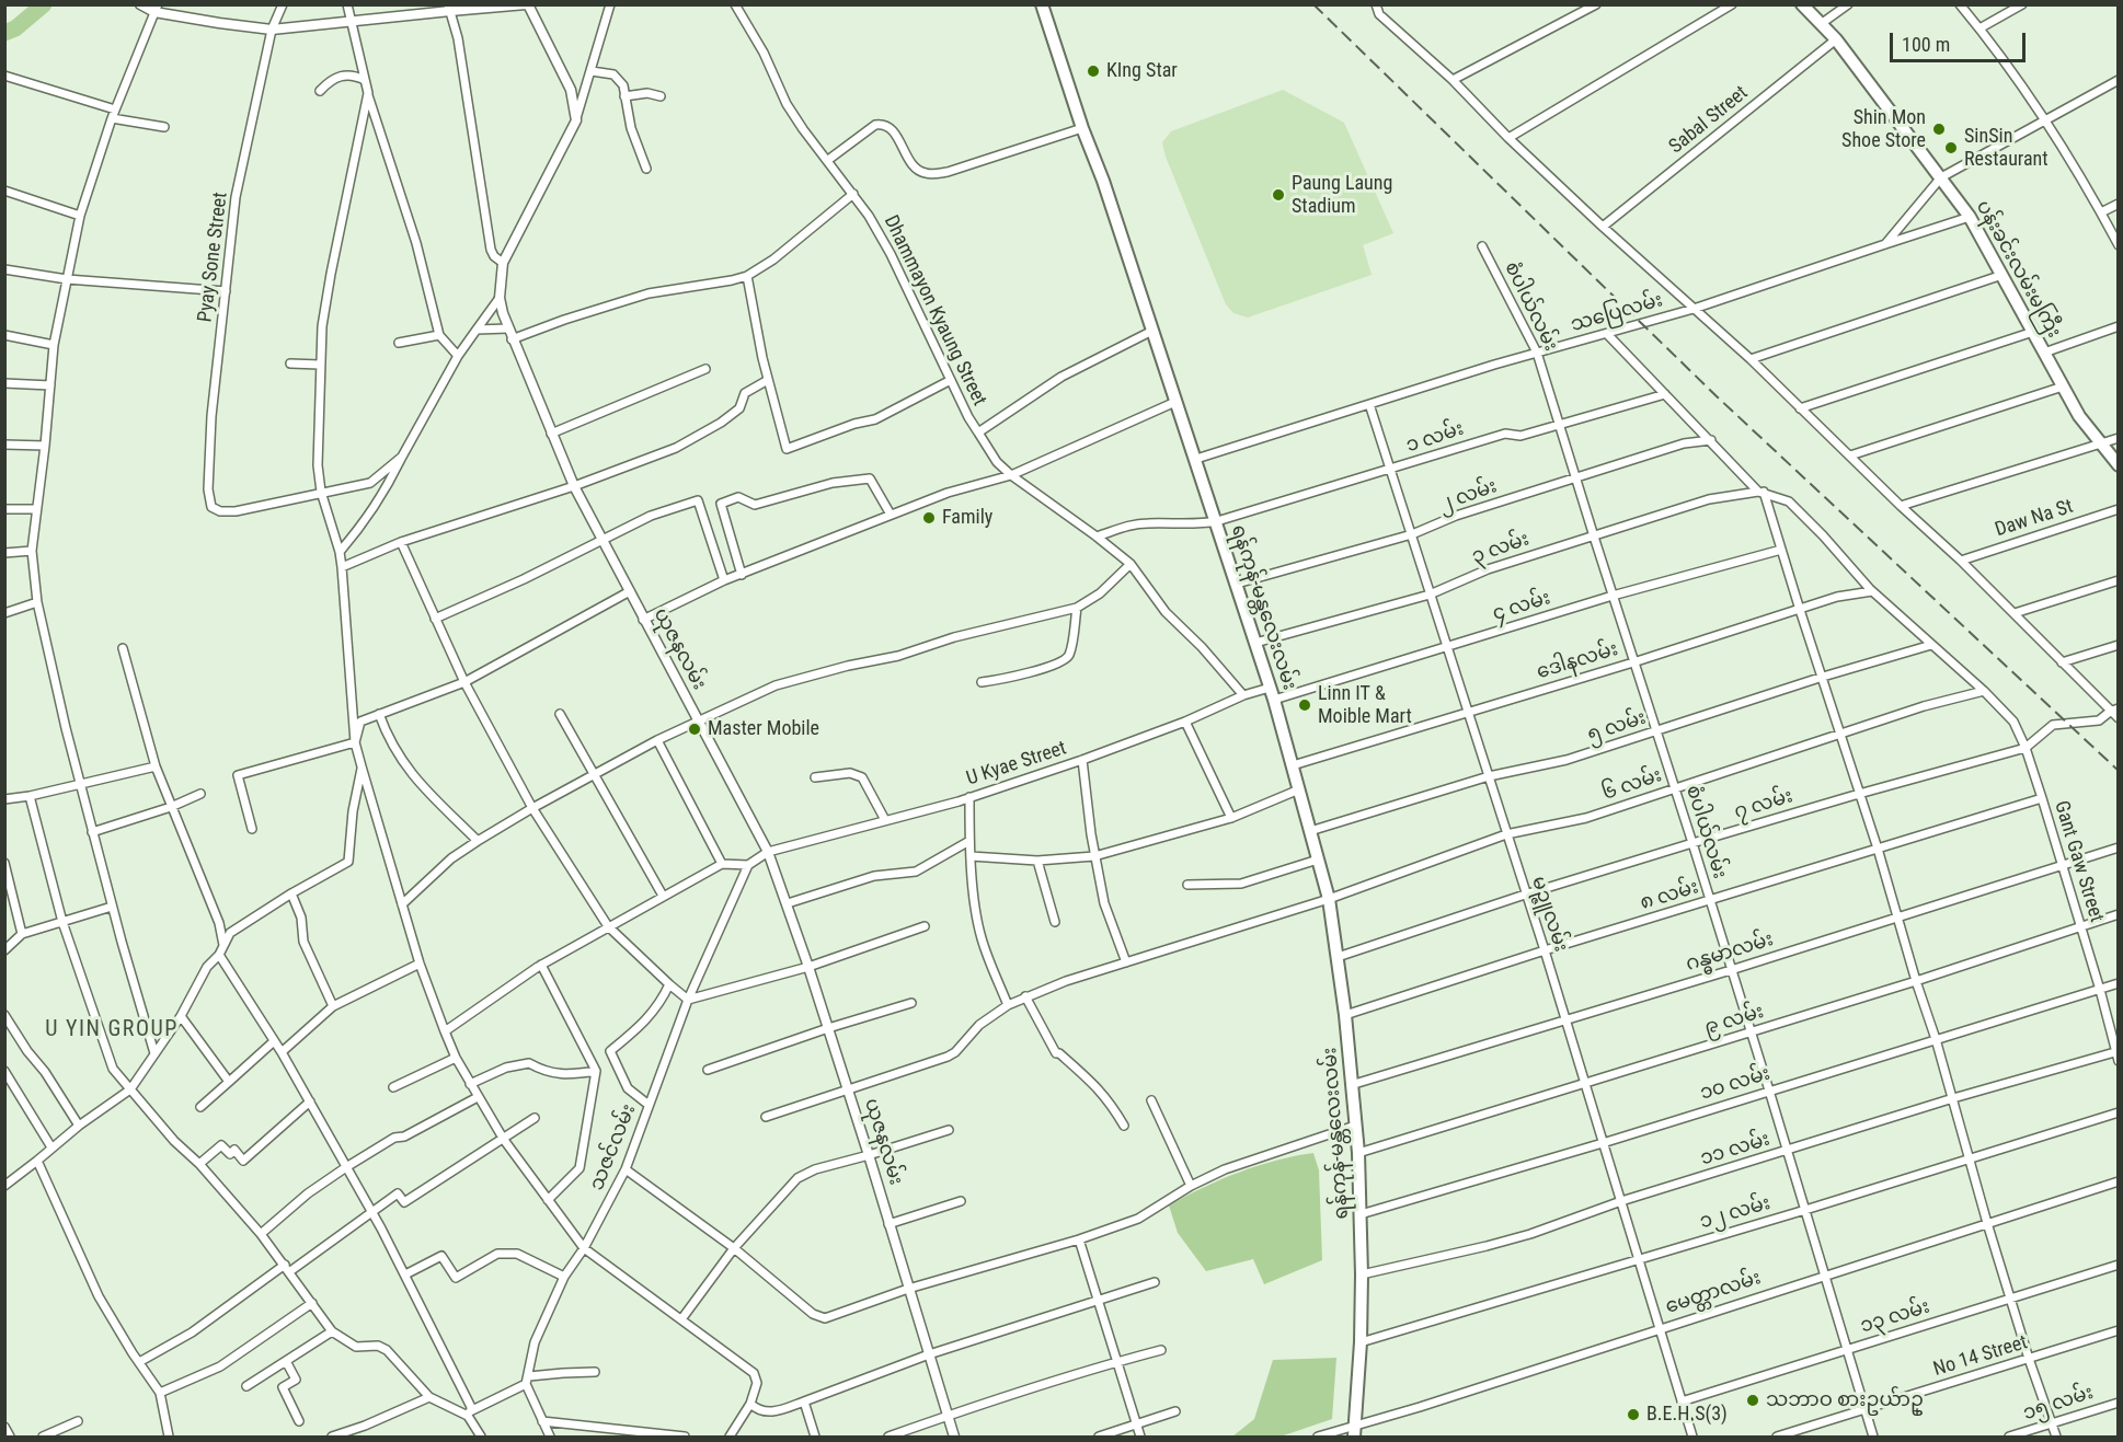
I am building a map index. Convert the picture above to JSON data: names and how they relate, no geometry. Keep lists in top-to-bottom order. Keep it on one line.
{"streets":{"main road":["ပန်းခင်းလမ်းမကြီး","ရန်ကုန်-မန္တလေးလမ်း"],"street":["Sabal Street","Pyay Sone Street","စံပါယ်လမ်း","Dhammayon Kyaung Street","သပြေလမ်း","၁ လမ်း","၂ လမ်း","Daw Na St","၃ လမ်း","၄ လမ်း","ယုဇနလမ်း","ဒေါနလမ်း","၅ လမ်း","U Kyae Street","၆ လမ်း","၇ လမ်း","Gant Gaw Street","၈ လမ်း","မဉ္ဇူလမ်း","ဂန္ဓမာလမ်း","၉ လမ်း","၁၀ လမ်း","သဇင်လမ်း","၁၁ လမ်း","၁၂ လမ်း","မေတ္တာလမ်း","၁၃ လမ်း","No 14 Street","၁၅ လမ်း"]},"crossings":[["Sabal Street","ပန်းခင်းလမ်းမကြီး"],["ပန်းခင်းလမ်းမကြီး","သပြေလမ်း"],["စံပါယ်လမ်း","သပြေလမ်း"],["စံပါယ်လမ်း","၁ လမ်း"],["စံပါယ်လမ်း","၂ လမ်း"],["စံပါယ်လမ်း","၃ လမ်း"],["စံပါယ်လမ်း","၄ လမ်း"],["စံပါယ်လမ်း","ဒေါနလမ်း"],["စံပါယ်လမ်း","၅ လမ်း"],["စံပါယ်လမ်း","၆ လမ်း"],["စံပါယ်လမ်း","၇ လမ်း"],["စံပါယ်လမ်း","၈ လမ်း"],["စံပါယ်လမ်း","ဂန္ဓမာလမ်း"],["စံပါယ်လမ်း","၉ လမ်း"],["စံပါယ်လမ်း","၁၀ လမ်း"],["စံပါယ်လမ်း","၁၁ လမ်း"],["စံပါယ်လမ်း","၁၂ လမ်း"],["စံပါယ်လမ်း","မေတ္တာလမ်း"],["စံပါယ်လမ်း","၁၃ လမ်း"],["စံပါယ်လမ်း","No 14 Street"],["Dhammayon Kyaung Street","၁ လမ်း"],["Dhammayon Kyaung Street","ရန်ကုန်-မန္တလေးလမ်း"],["Dhammayon Kyaung Street","U Kyae Street"],["သပြေလမ်း","ရန်ကုန်-မန္တလေးလမ်း"],["သပြေလမ်း","မဉ္ဇူလမ်း"],["၁ လမ်း","ရန်ကုန်-မန္တလေးလမ်း"],["၁ လမ်း","မဉ္ဇူလမ်း"],["၂ လမ်း","ရန်ကုန်-မန္တလေးလမ်း"],["၂ လမ်း","မဉ္ဇူလမ်း"],["၃ လမ်း","ရန်ကုန်-မန္တလေးလမ်း"],["၃ လမ်း","Gant Gaw Street"],["၃ လမ်း","မဉ္ဇူလမ်း"],["၄ လမ်း","ရန်ကုန်-မန္တလေးလမ်း"],["၄ လမ်း","မဉ္ဇူလမ်း"],["ရန်ကုန်-မန္တလေးလမ်း","ဒေါနလမ်း"],["ရန်ကုန်-မန္တလေးလမ်း","၅ လမ်း"],["ရန်ကုန်-မန္တလေးလမ်း","U Kyae Street"],["ရန်ကုန်-မန္တလေးလမ်း","၆ လမ်း"],["ရန်ကုန်-မန္တလေးလမ်း","၇ လမ်း"],["ရန်ကုန်-မန္တလေးလမ်း","၈ လမ်း"],["ရန်ကုန်-မန္တလေးလမ်း","ဂန္ဓမာလမ်း"],["ရန်ကုန်-မန္တလေးလမ်း","၉ လမ်း"],["ရန်ကုန်-မန္တလေးလမ်း","၁၀ လမ်း"],["ရန်ကုန်-မန္တလေးလမ်း","၁၁ လမ်း"],["ရန်ကုန်-မန္တလေးလမ်း","၁၂ လမ်း"],["ရန်ကုန်-မန္တလေးလမ်း","မေတ္တာလမ်း"],["ယုဇနလမ်း","U Kyae Street"],["ယုဇနလမ်း","၆ လမ်း"],["ဒေါနလမ်း","Gant Gaw Street"],["ဒေါနလမ်း","မဉ္ဇူလမ်း"],["၅ လမ်း","Gant Gaw Street"],["၅ လမ်း","မဉ္ဇူလမ်း"],["U Kyae Street","သဇင်လမ်း"],["၆ လမ်း","Gant Gaw Street"],["၆ လမ်း","မဉ္ဇူလမ်း"],["၇ လမ်း","Gant Gaw Street"],["၇ လမ်း","မဉ္ဇူလမ်း"],["Gant Gaw Street","၈ လမ်း"],["Gant Gaw Street","ဂန္ဓမာလမ်း"],["Gant Gaw Street","၉ လမ်း"],["Gant Gaw Street","၁၀ လမ်း"],["Gant Gaw Street","၁၁ လမ်း"],["၈ လမ်း","မဉ္ဇူလမ်း"],["မဉ္ဇူလမ်း","ဂန္ဓမာလမ်း"],["မဉ္ဇူလမ်း","၉ လမ်း"],["မဉ္ဇူလမ်း","၁၀ လမ်း"],["မဉ္ဇူလမ်း","၁၁ လမ်း"],["မဉ္ဇူလမ်း","၁၂ လမ်း"],["မဉ္ဇူလမ်း","မေတ္တာလမ်း"],["မဉ္ဇူလမ်း","၁၃ လမ်း"]],"districts":["U YIN GROUP"],"places":["KIng Star","Shin Mon Shoe Store","SinSin Restaurant","Paung Laung Stadium","Family","Linn IT & Moible Mart","Master Mobile","သဘာဝ စားဥယ်ာဥ္","B.E.H.S(3)"],"scale_bar":"100 m"}
